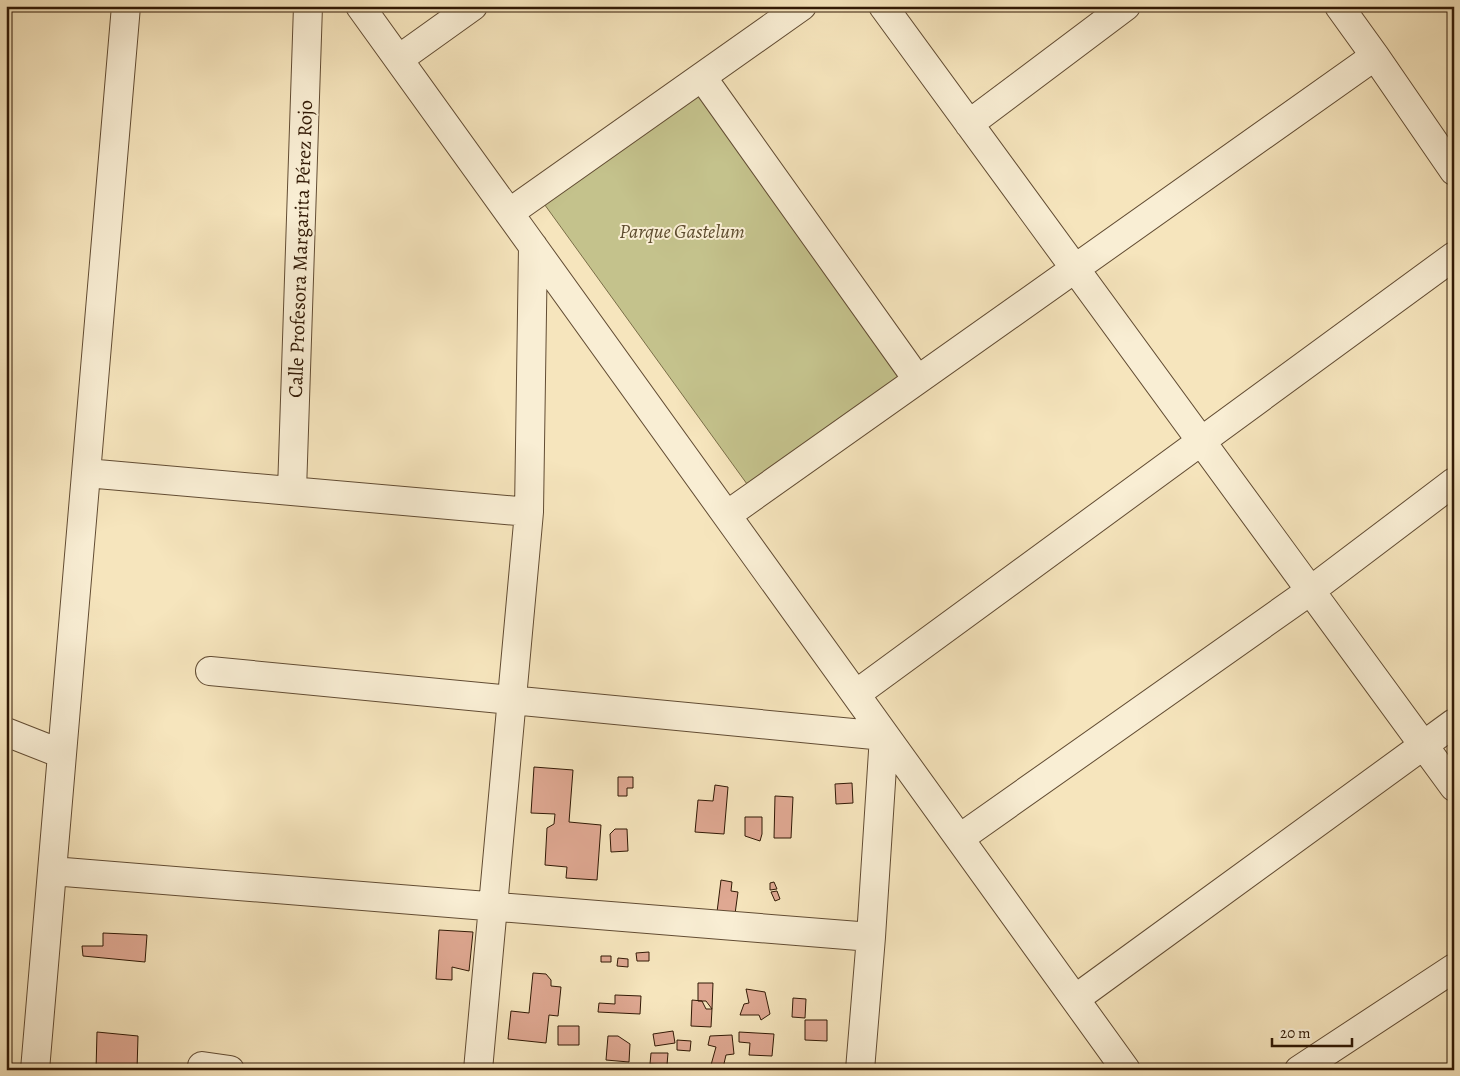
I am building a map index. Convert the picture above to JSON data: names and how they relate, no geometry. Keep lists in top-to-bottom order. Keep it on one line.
{"streets":{"street":["Calle Profesora Margarita Pérez Rojo"]},"parks":["Parque Gastelum"],"scale_bar":"20 m"}
